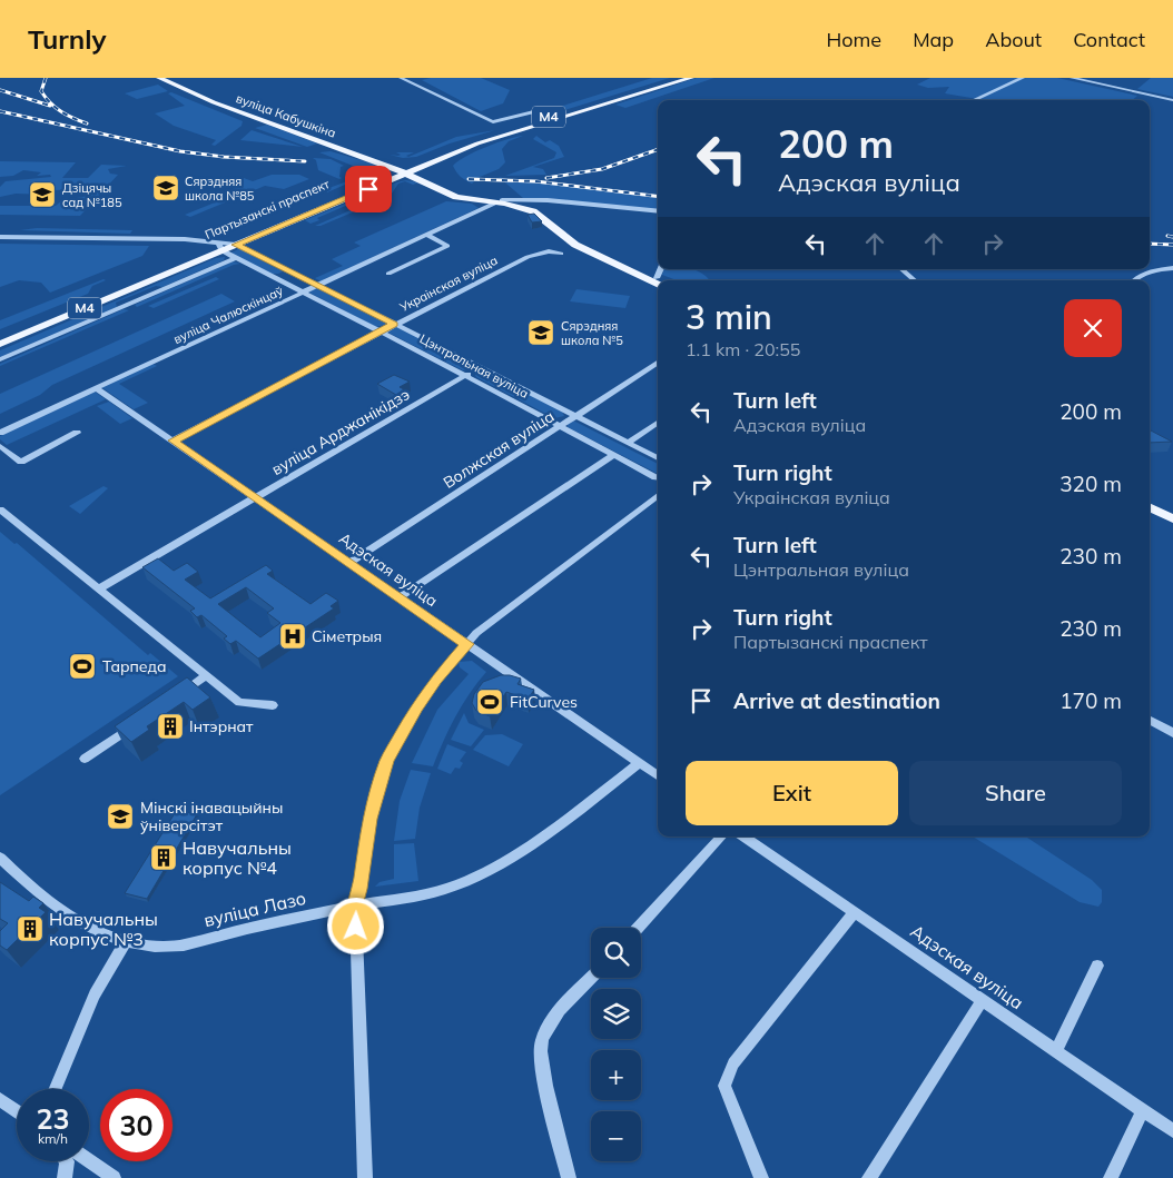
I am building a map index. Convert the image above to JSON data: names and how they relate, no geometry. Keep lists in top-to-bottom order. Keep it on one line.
{"streets":{"main road":["вуліца Кабушкіна","М4","Партызанскі праспект"],"street":["Украінская вуліца","вуліца Чалюскінцаў","Цэнтральная вуліца","вуліца Арджанікідзэ","Волжская вуліца","Адэская вуліца","вуліца Лазо"]},"crossings":[["вуліца Кабушкіна","Партызанскі праспект"],["Партызанскі праспект","Цэнтральная вуліца"],["Украінская вуліца","Цэнтральная вуліца"],["Украінская вуліца","Адэская вуліца"],["вуліца Чалюскінцаў","Цэнтральная вуліца"],["вуліца Чалюскінцаў","Адэская вуліца"],["Цэнтральная вуліца","вуліца Арджанікідзэ"],["Цэнтральная вуліца","Волжская вуліца"],["вуліца Арджанікідзэ","Адэская вуліца"],["Волжская вуліца","Адэская вуліца"],["Адэская вуліца","вуліца Лазо"]],"places":{"school or university":["Сярэдняя школа №85","Дзіцячы сад №185","Сярэдняя школа №5","Мінскі інавацыйны ўніверсітэт"],"hospital":["Сіметрыя"],"sports":["Тарпеда","FitCurves"],"building":["Інтэрнат","Навучальны корпус №4","Навучальны корпус №3"]},"page":{"header":"Turnly","nav":["Home","Map","About","Contact"],"turn":["200 m","Адэская вуліца"],"heading":["3 min","1.1 km · 20:55"],"list":[{"name":"Turn left","note":"Адэская вуліца","value":"200 m"},{"name":"Turn right","note":"Украінская вуліца","value":"320 m"},{"name":"Turn left","note":"Цэнтральная вуліца","value":"230 m"},{"name":"Turn right","note":"Партызанскі праспект","value":"230 m"},{"name":"Arrive at destination","value":"170 m"}],"buttons":["Exit","Share"],"map_buttons":["+","−"],"speed":"23 km/h","limit":"30"}}
